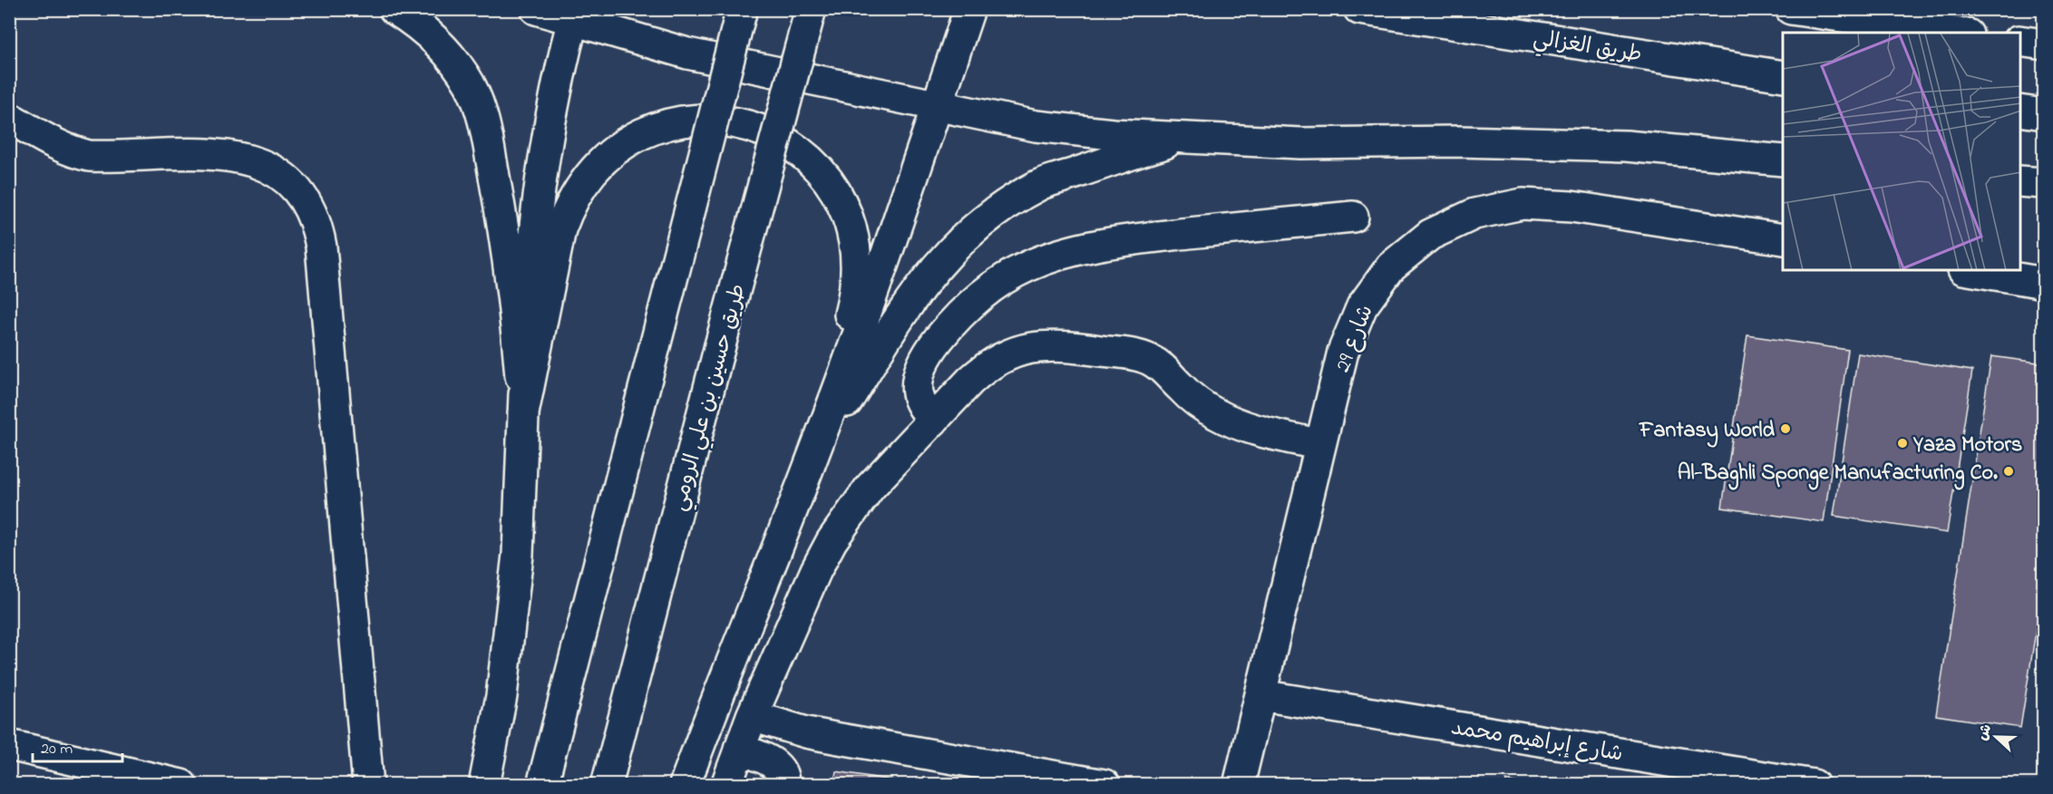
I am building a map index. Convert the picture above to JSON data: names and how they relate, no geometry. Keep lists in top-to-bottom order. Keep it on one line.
{"streets":{"main road":["طريق الغزالي","شارع 29","طريق حسين بن علي الرومي","شارع إبراهيم محمد"]},"crossings":[["شارع 29","شارع إبراهيم محمد"]],"places":["Fantasy World","Yaza Motors","Al-Baghli Sponge Manufacturing Co."],"scale_bar":"20 m","north":"left"}
